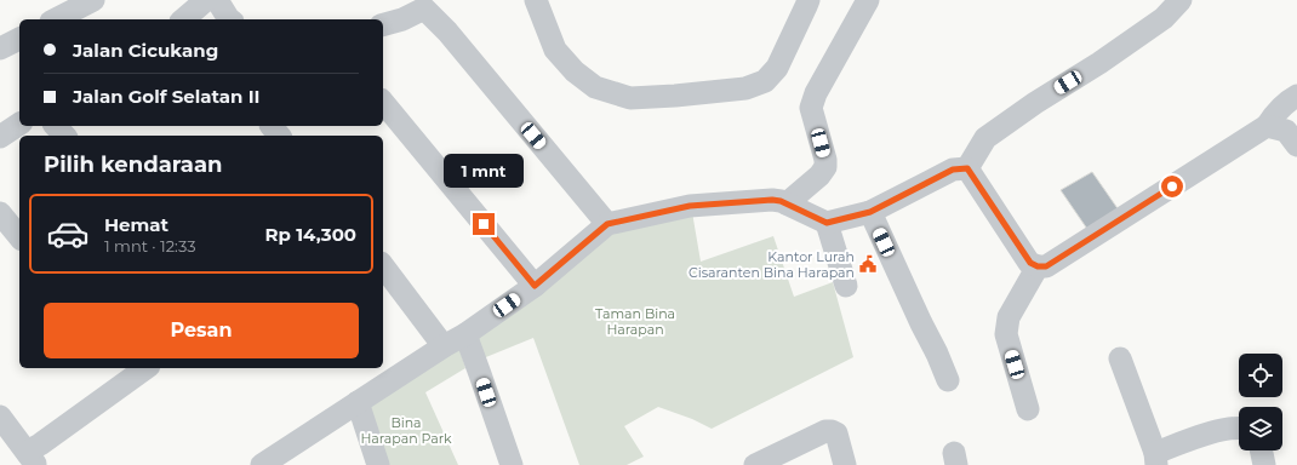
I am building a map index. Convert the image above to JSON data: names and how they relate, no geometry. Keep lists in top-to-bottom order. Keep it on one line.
{"parks":["Taman Bina Harapan","Bina Harapan Park"],"places":{"public building":["Kantor Lurah Cisaranten Bina Harapan"]},"page":{"banner":["Jalan Cicukang","Jalan Golf Selatan II"],"heading":"Pilih kendaraan","bubble":"1 mnt","list":[{"name":"Hemat","note":"1 mnt · 12:33","value":"Rp 14,300"}],"buttons":"Pesan"}}
